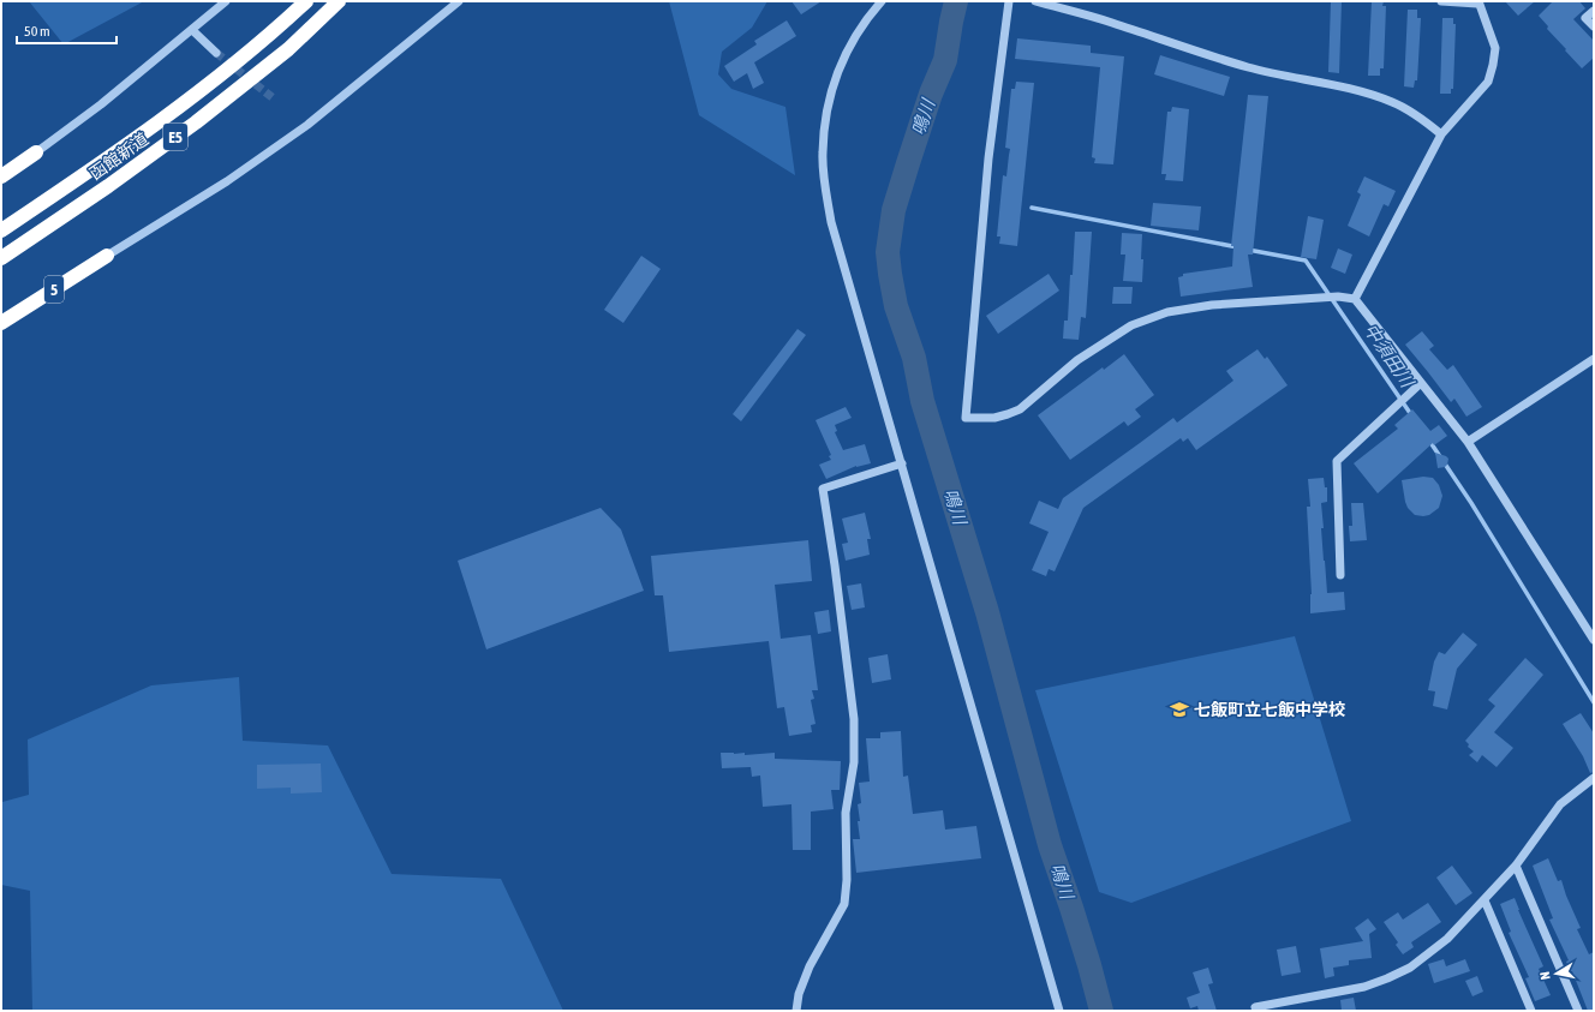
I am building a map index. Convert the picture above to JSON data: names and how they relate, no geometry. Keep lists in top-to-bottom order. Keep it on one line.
{"streets":{"highway":["E5","函館新道","5"]},"water":["鳴川","中須田川"],"places":{"school or university":["七飯町立七飯中学校"]},"scale_bar":"50 m","north":"left"}
